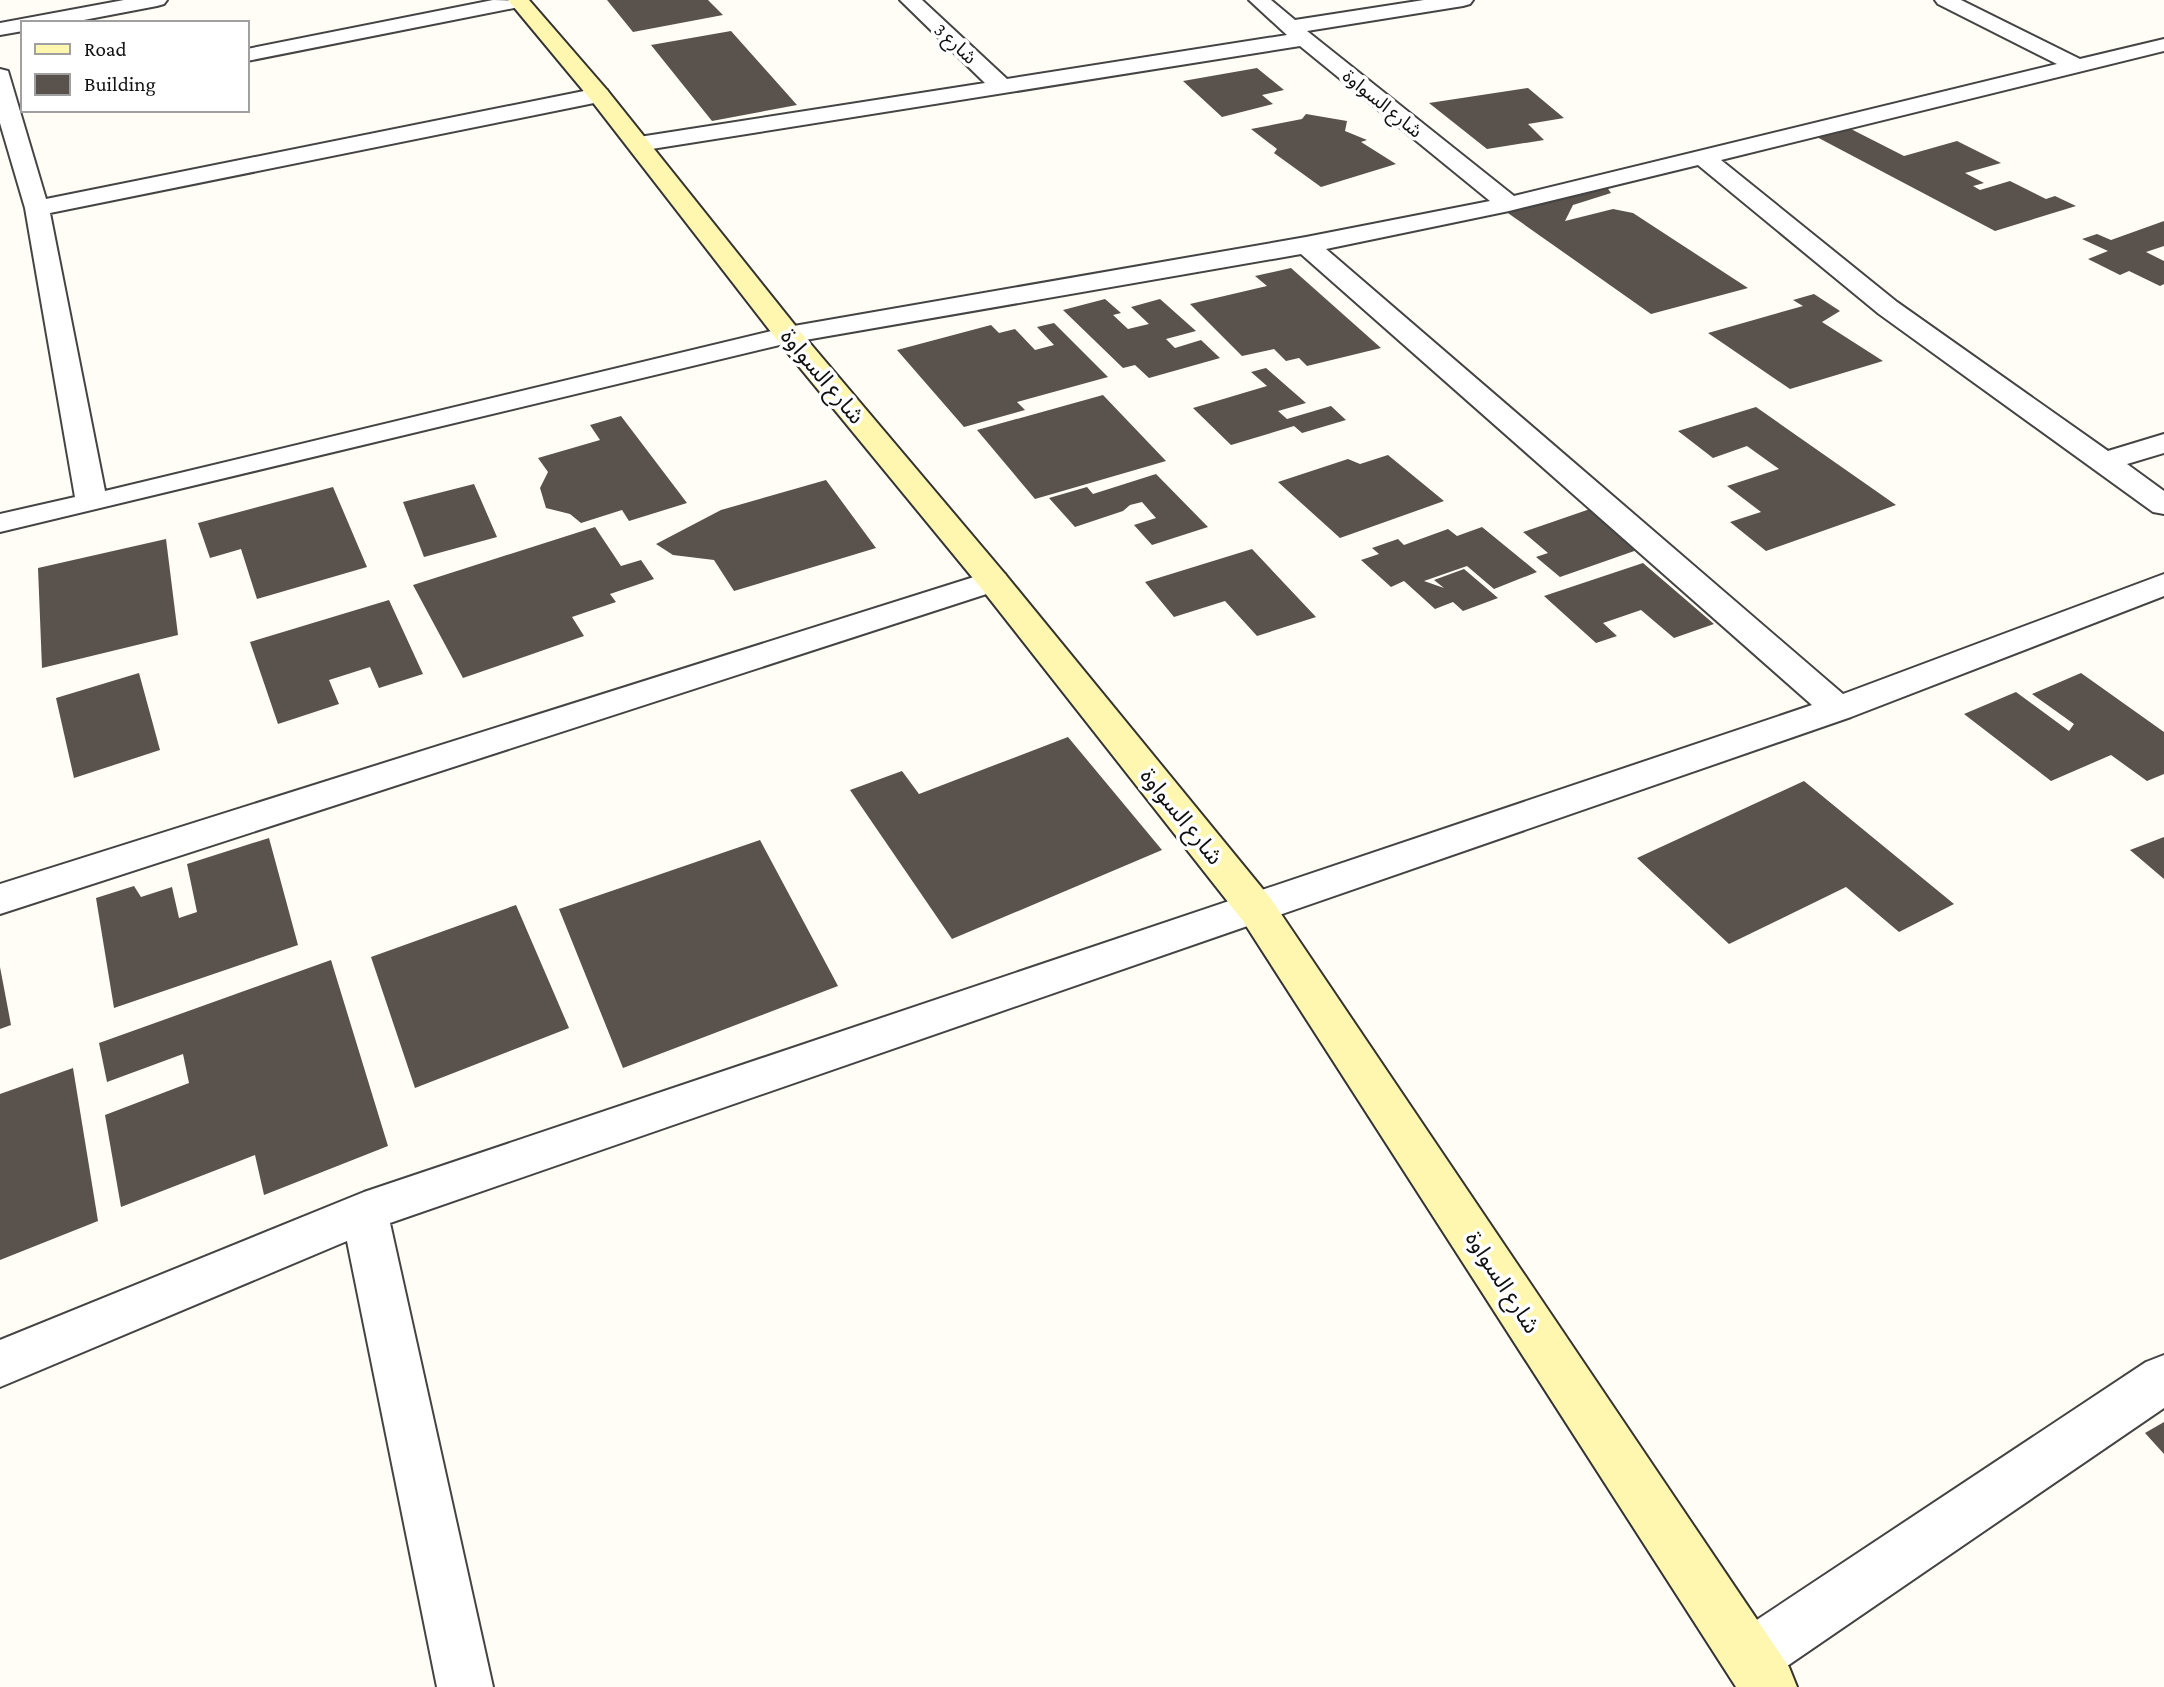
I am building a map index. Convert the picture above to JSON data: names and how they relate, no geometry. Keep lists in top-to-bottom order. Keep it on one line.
{"streets":{"street":["شارع 3","شارع السواوة"]},"legend":["Road","Building"]}
